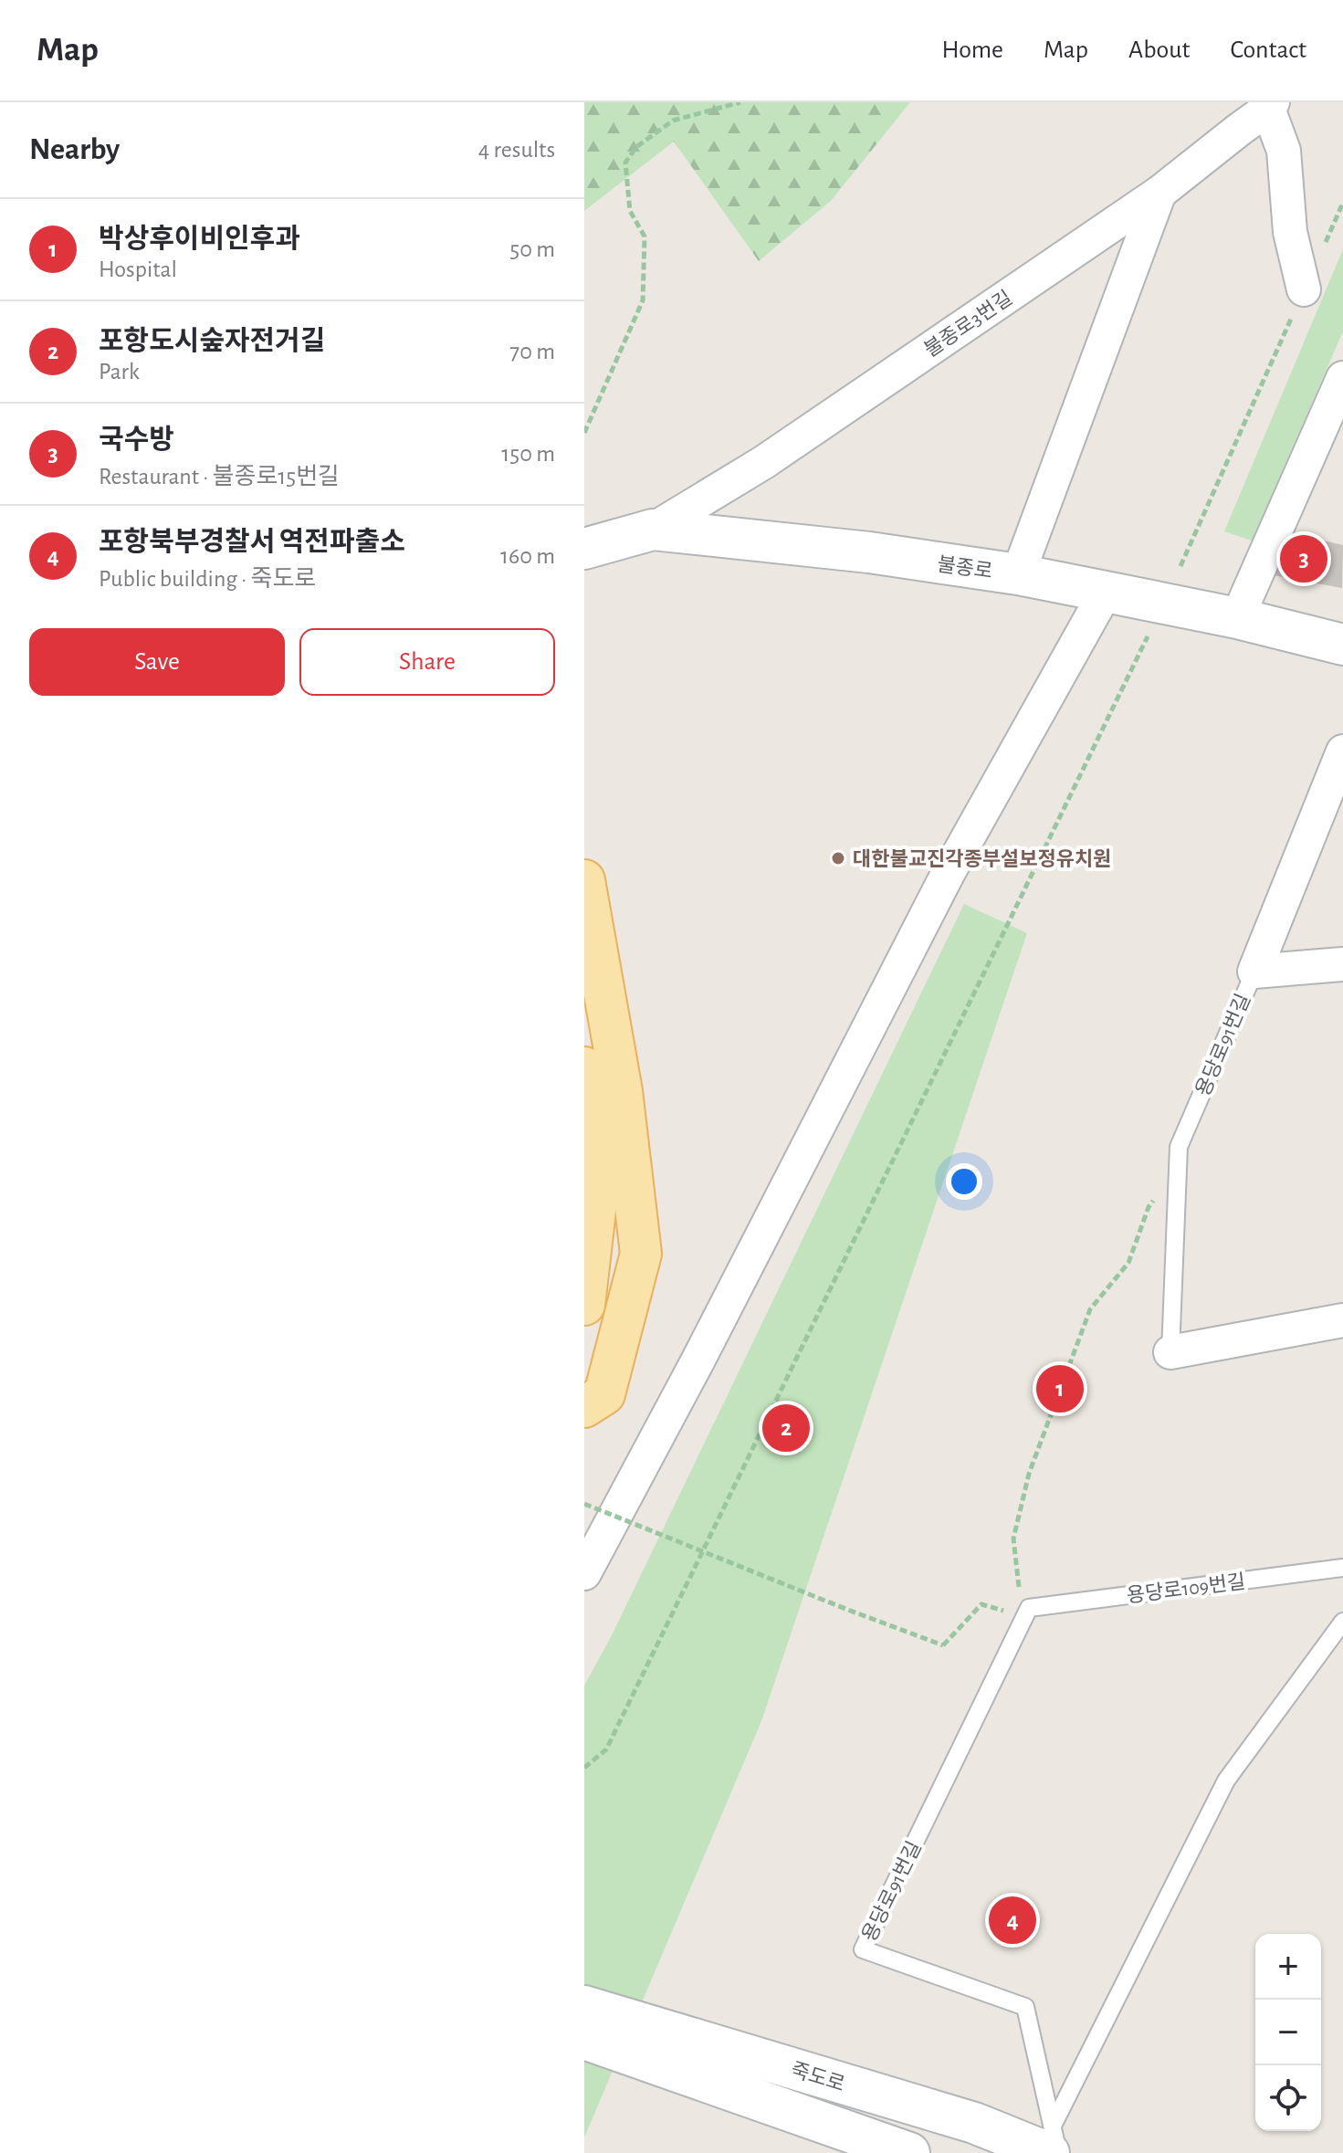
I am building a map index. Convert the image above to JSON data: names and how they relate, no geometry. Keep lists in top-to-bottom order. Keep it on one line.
{"streets":{"main road":["불종로","죽도로"],"street":["불종로3번길","용당로91번길"],"lane":["용당로109번길"]},"crossings":[["불종로3번길","불종로"],["용당로91번길","용당로109번길"],["용당로91번길","죽도로"]],"places":["대한불교진각종부설보정유치원"],"page":{"header":"Map","nav":["Home","Map","About","Contact"],"heading":["Nearby","4 results"],"list":[{"mark":"1","name":"박상후이비인후과","note":"Hospital","value":"50 m"},{"mark":"2","name":"포항도시숲자전거길","note":"Park","value":"70 m"},{"mark":"3","name":"국수방","note":"Restaurant · 불종로15번길","value":"150 m"},{"mark":"4","name":"포항북부경찰서 역전파출소","note":"Public building · 죽도로","value":"160 m"}],"pins":["3","1","2","4"],"buttons":["Save","Share"],"map_buttons":["+","−"]}}
